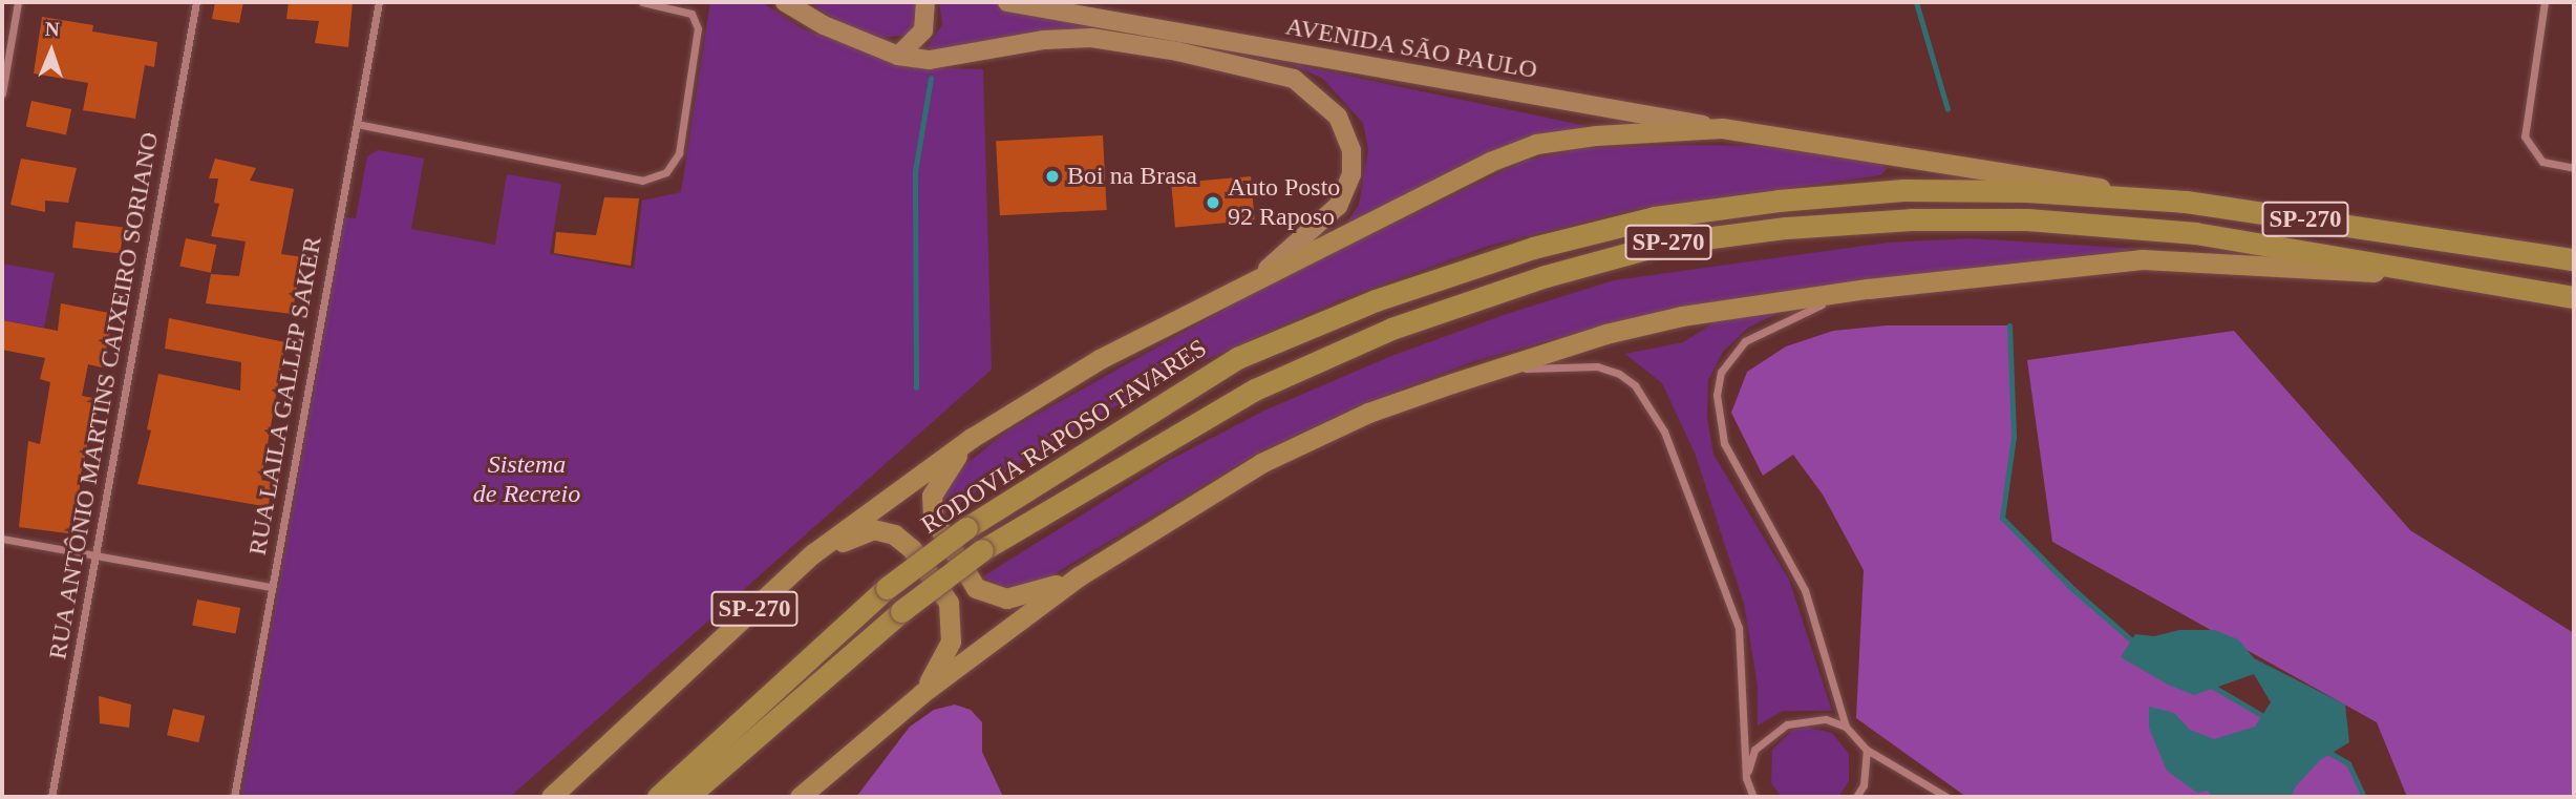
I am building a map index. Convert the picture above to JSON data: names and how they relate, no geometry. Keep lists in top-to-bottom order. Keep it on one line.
{"streets":{"highway":["SP-270","RODOVIA RAPOSO TAVARES"],"main road":["AVENIDA SÃO PAULO"],"street":["RUA ANTÔNIO MARTINS CAIXEIRO SORIANO","RUA LAILA GALLEP SAKER"]},"crossings":[["AVENIDA SÃO PAULO","SP-270"],["SP-270","RODOVIA RAPOSO TAVARES"]],"parks":["Sistema de Recreio"],"places":["Boi na Brasa","Auto Posto 92 Raposo"],"north":"top"}
